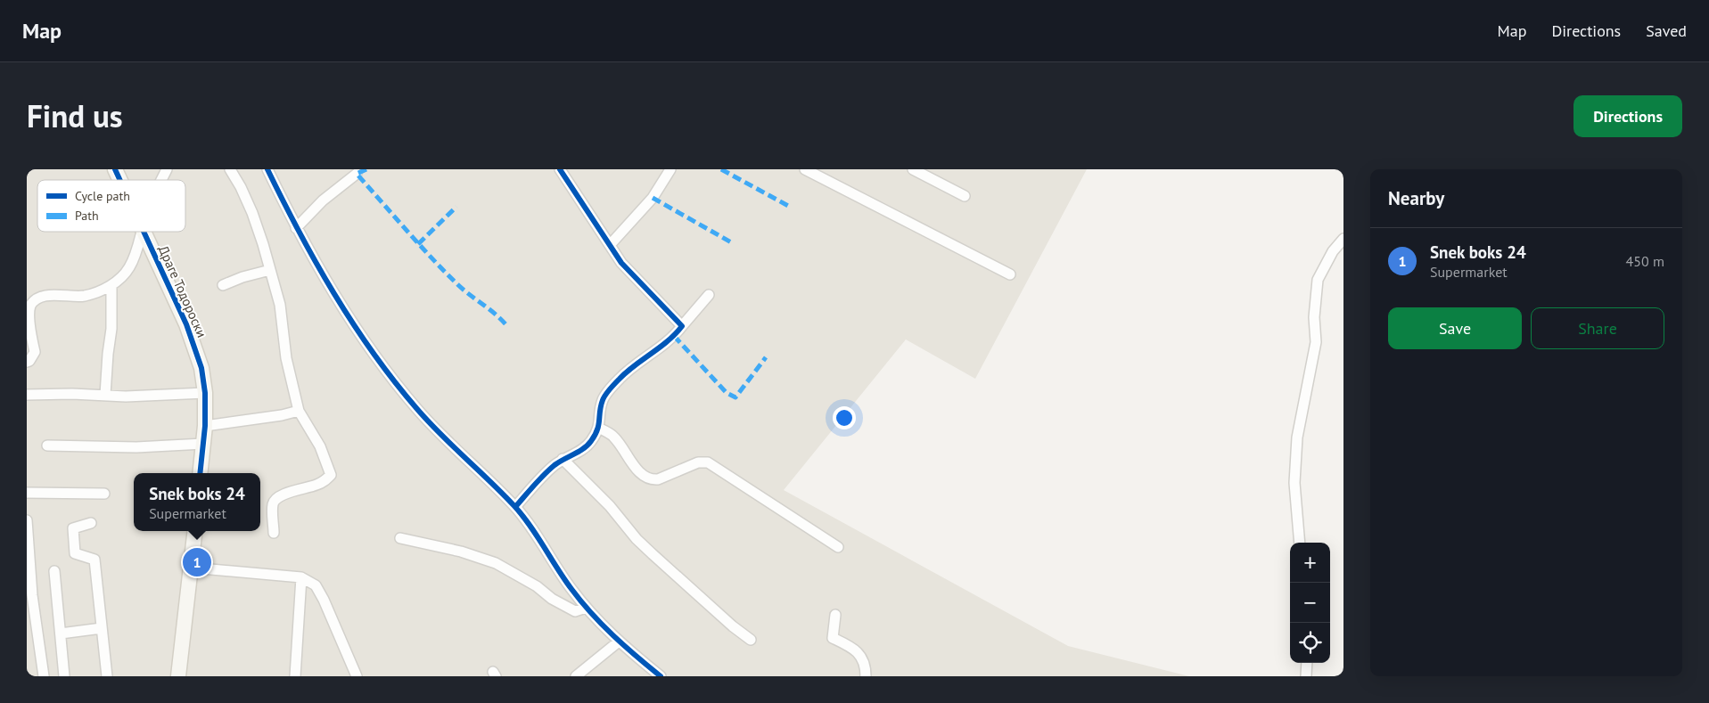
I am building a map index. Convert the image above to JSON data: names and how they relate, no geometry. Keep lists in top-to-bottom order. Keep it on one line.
{"streets":{"street":["Драге Тодороски"]},"legend":["Cycle path","Path"],"page":{"header":"Map","nav":["Map","Directions","Saved"],"title":"Find us","buttons":["Directions",["Save","Share"]],"heading":"Nearby","list":[{"mark":"1","name":"Snek boks 24","note":"Supermarket","value":"450 m"}],"popup":["Snek boks 24","Supermarket"],"map_buttons":["+","−"],"pins":"1"}}
